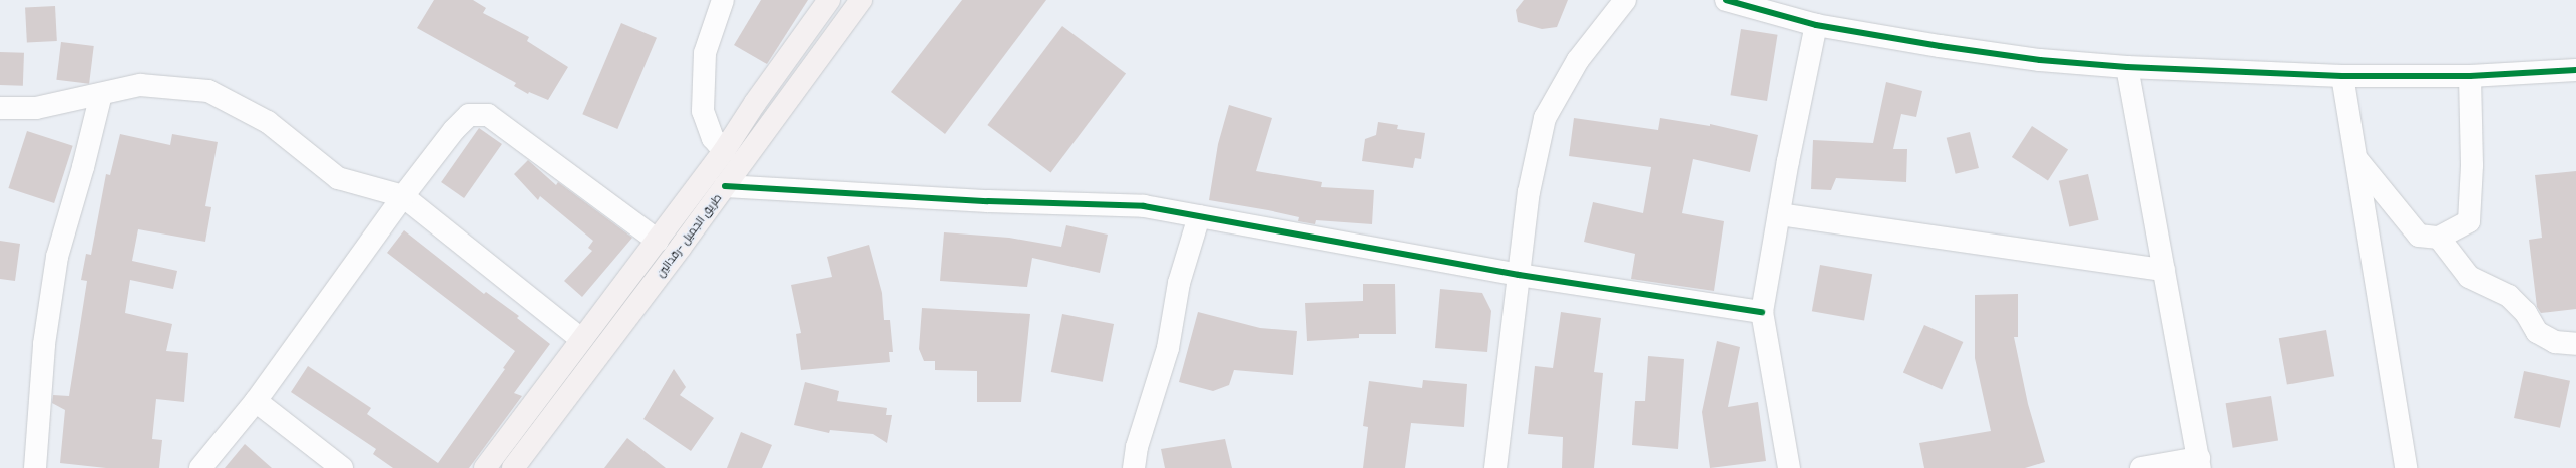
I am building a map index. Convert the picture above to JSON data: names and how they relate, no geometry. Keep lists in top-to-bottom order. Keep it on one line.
{"streets":{"main road":["طريق الجميل -رقدالين"]}}
